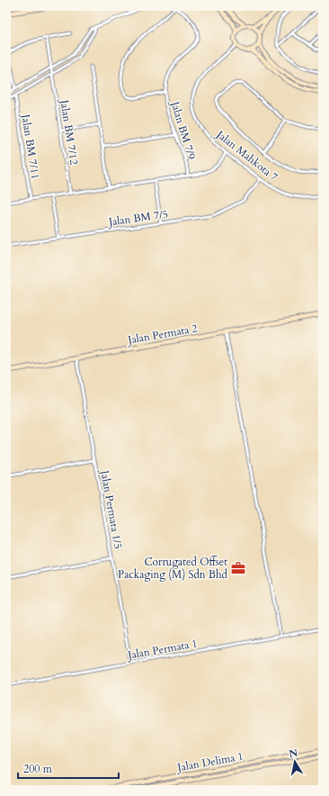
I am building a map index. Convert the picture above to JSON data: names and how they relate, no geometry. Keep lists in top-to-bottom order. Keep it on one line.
{"streets":{"street":["Jalan BM 7/9","Jalan BM 7/12","Jalan BM 7/11","Jalan Mahkota 7","Jalan BM 7/5","Jalan Permata 2","Jalan Permata 1/5","Jalan Permata 1","Jalan Delima 1"]},"crossings":[["Jalan Mahkota 7","Jalan BM 7/5"],["Jalan Permata 2","Jalan Permata 1/5"],["Jalan Permata 1/5","Jalan Permata 1"]],"places":{"office":["Corrugated Offset Packaging (M) Sdn Bhd"]},"scale_bar":"200 m","north":"top"}
